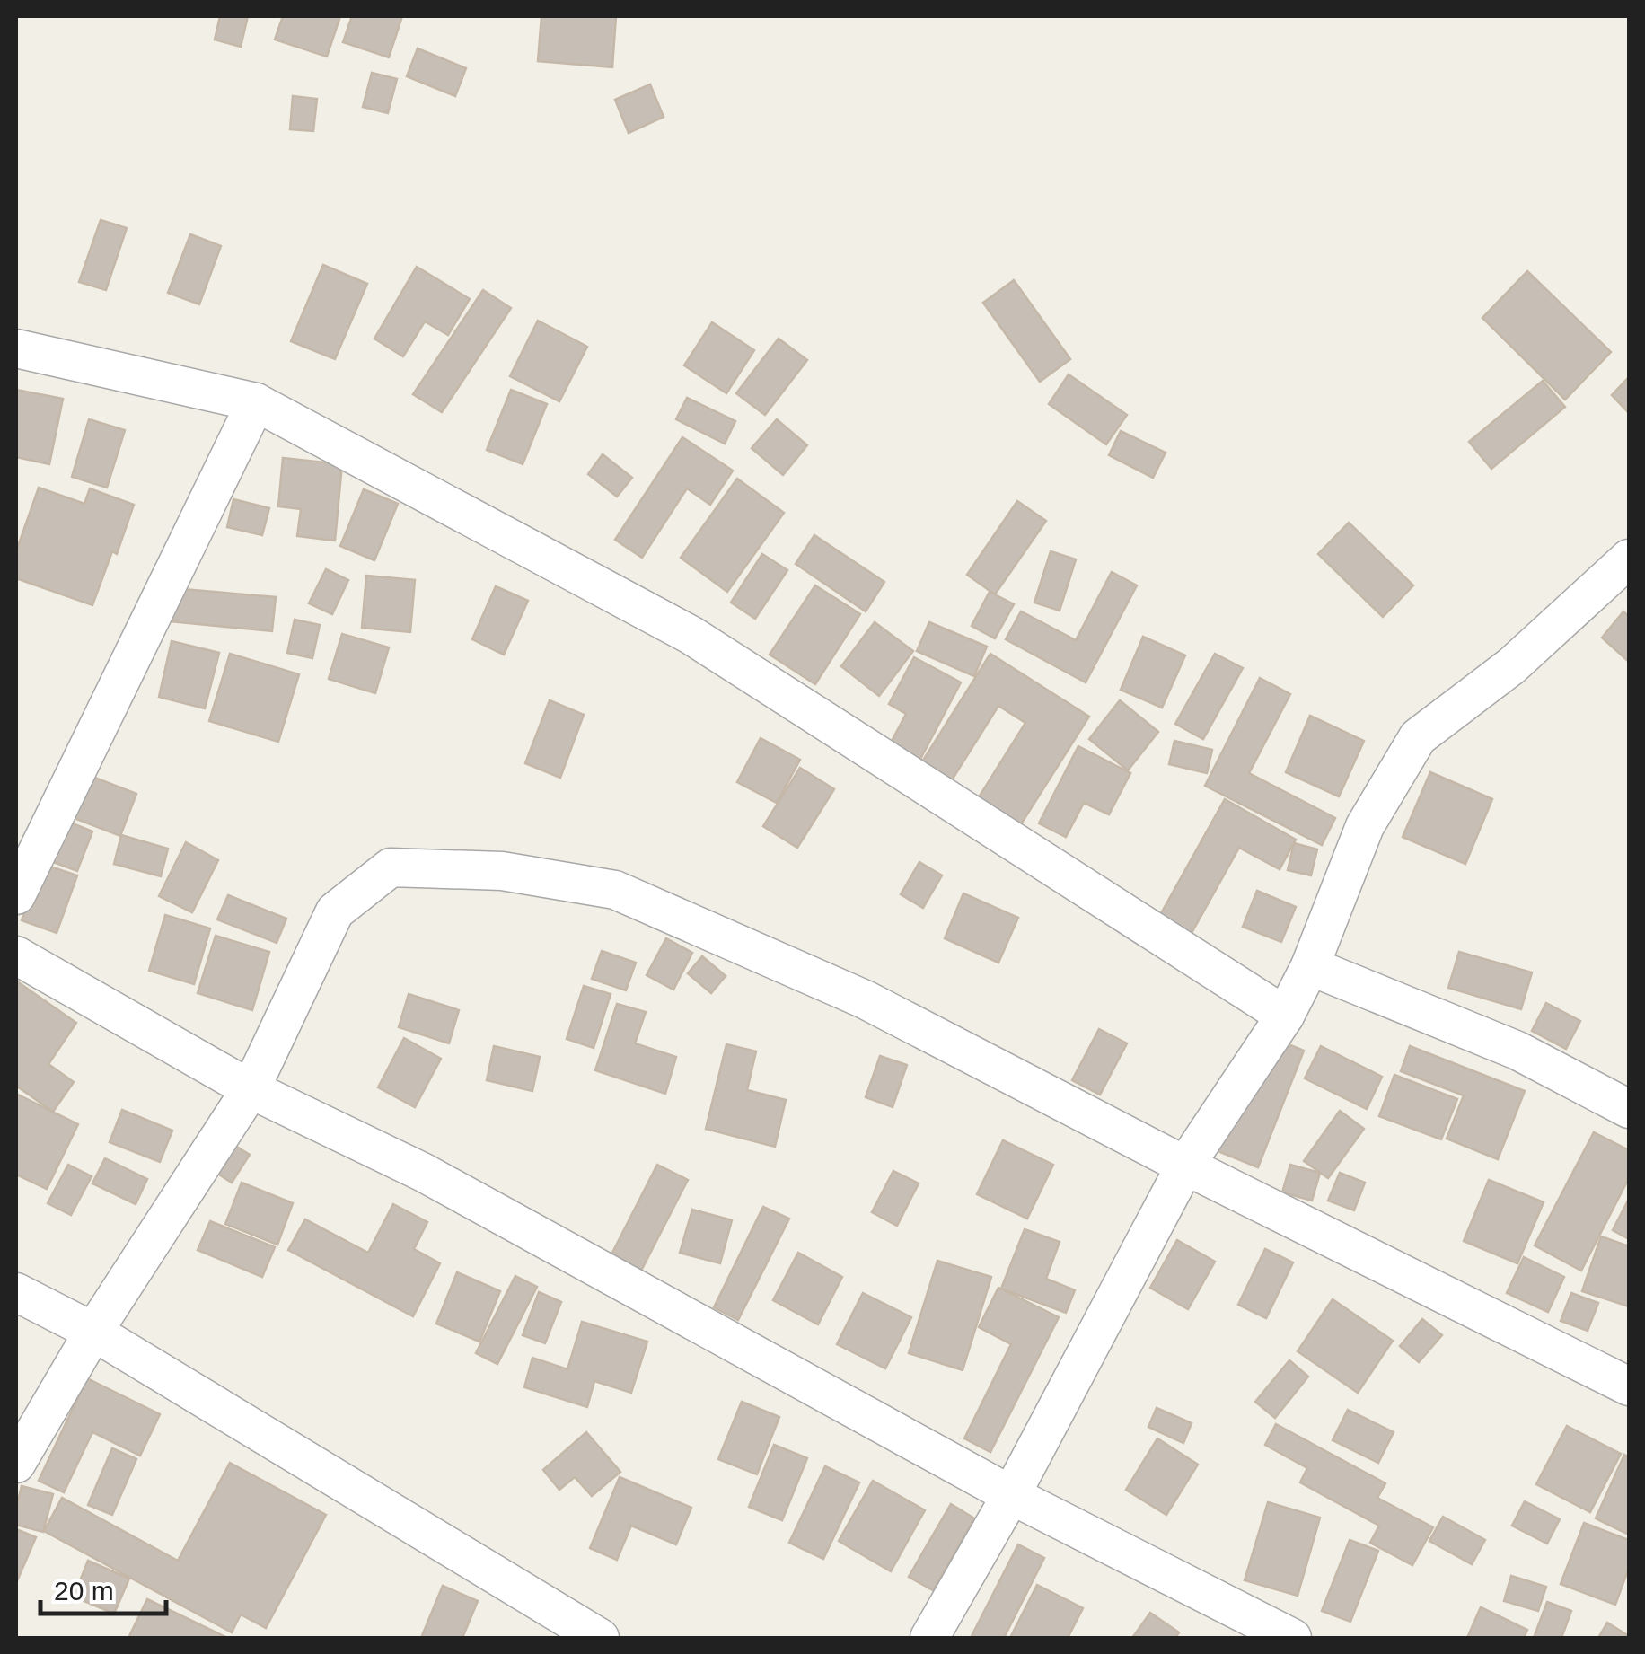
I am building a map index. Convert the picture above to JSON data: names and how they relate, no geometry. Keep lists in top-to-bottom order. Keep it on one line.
{"scale_bar":"20 m"}
